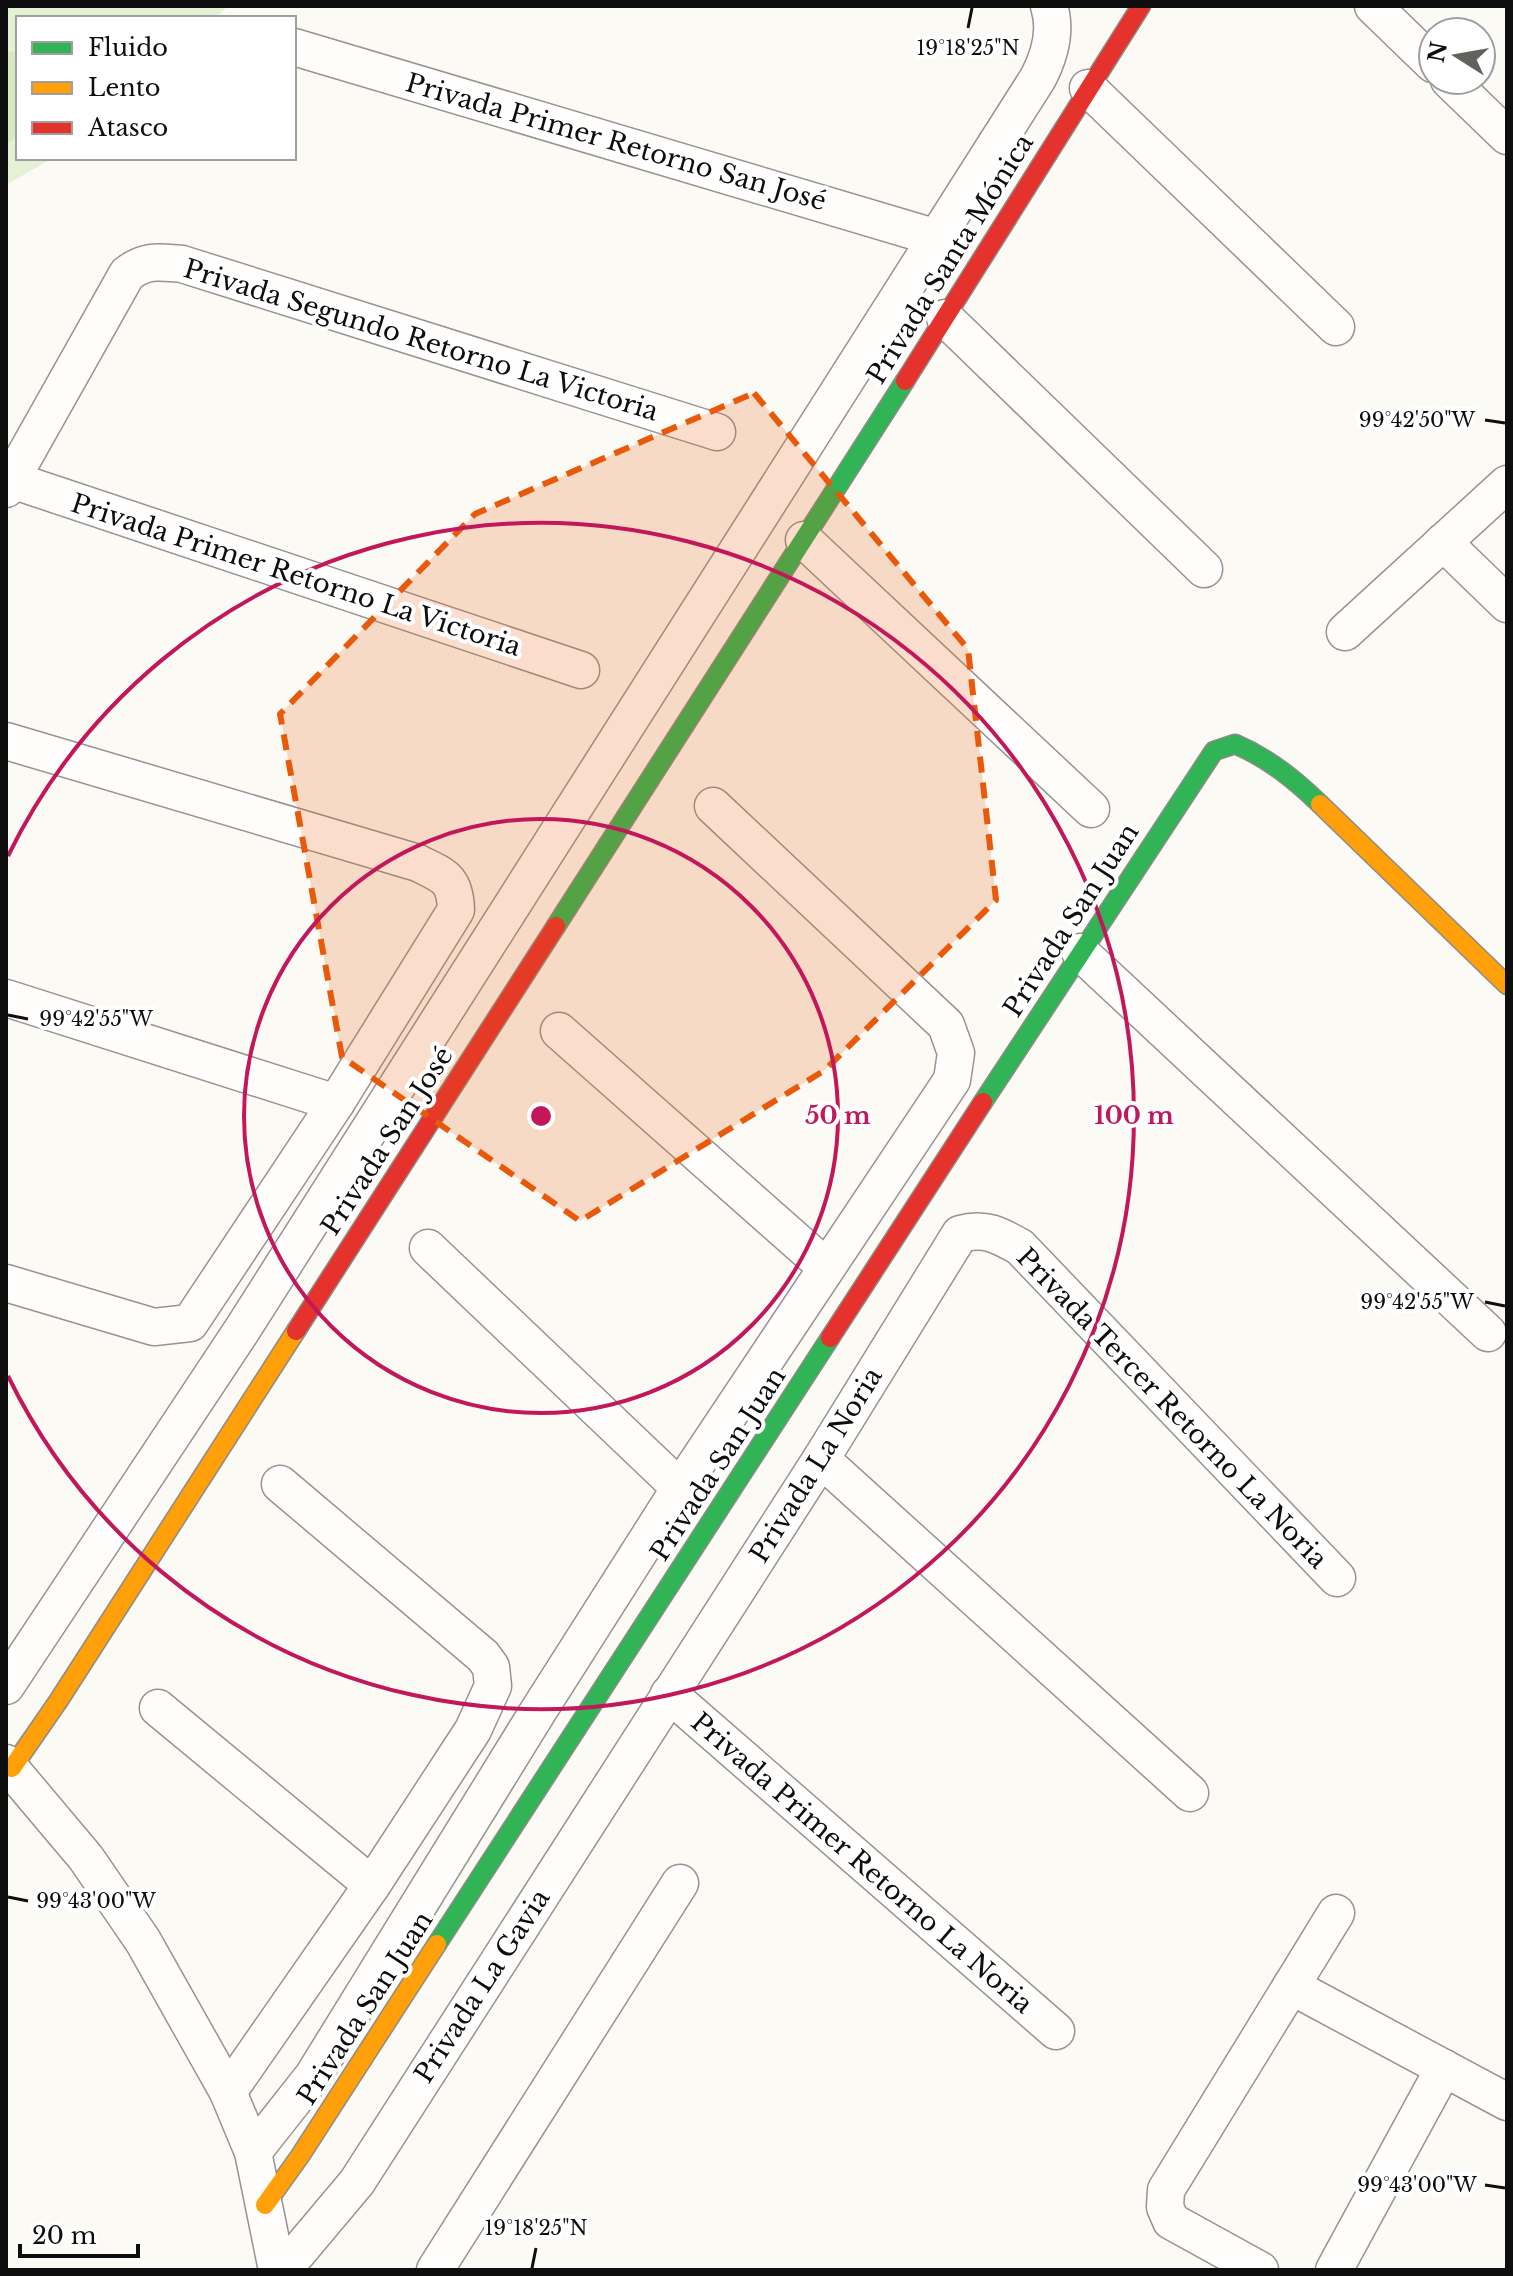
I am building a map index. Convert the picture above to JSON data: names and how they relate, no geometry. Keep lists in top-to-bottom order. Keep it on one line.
{"streets":{"street":["Privada Primer Retorno San José","Privada Santa Mónica","Privada Segundo Retorno La Victoria","Privada Primer Retorno La Victoria","Privada San Juan","Privada San José","Privada Tercer Retorno La Noria","Privada La Noria","Privada Primer Retorno La Noria","Privada La Gavia"]},"crossings":[["Privada Santa Mónica","Privada San José"],["Privada Segundo Retorno La Victoria","Privada Primer Retorno La Victoria"],["Privada Tercer Retorno La Noria","Privada La Noria"],["Privada La Noria","Privada Primer Retorno La Noria"],["Privada La Noria","Privada La Gavia"],["Privada Primer Retorno La Noria","Privada La Gavia"]],"legend":["Fluido","Lento","Atasco"],"scale_bar":"20 m","north":"left","coordinates":["19°18'25\"N","99°42'50\"W","99°42'55\"W","99°43'00\"W"],"rings":["50 m","100 m"]}
